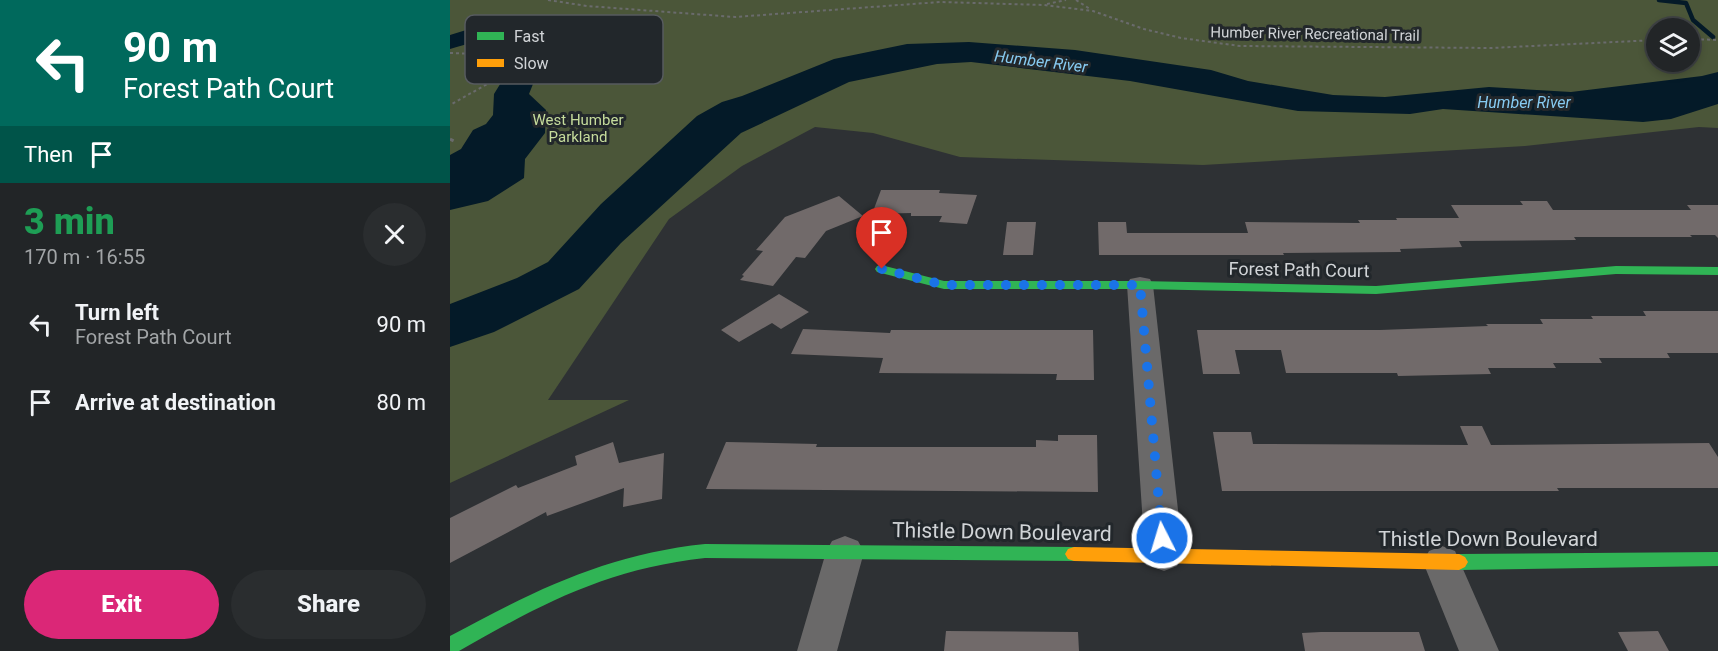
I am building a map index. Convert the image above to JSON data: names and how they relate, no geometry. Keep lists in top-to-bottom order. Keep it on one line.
{"streets":{"street":["Forest Path Court","Thistle Down Boulevard"],"path":["Humber River Recreational Trail"]},"water":["Humber River"],"parks":["West Humber Parkland"],"legend":["Fast","Slow"],"page":{"turn":["90 m","Forest Path Court"],"then":"Then","heading":["3 min","170 m · 16:55"],"list":[{"name":"Turn left","note":"Forest Path Court","value":"90 m"},{"name":"Arrive at destination","value":"80 m"}],"buttons":["Exit","Share"]}}
